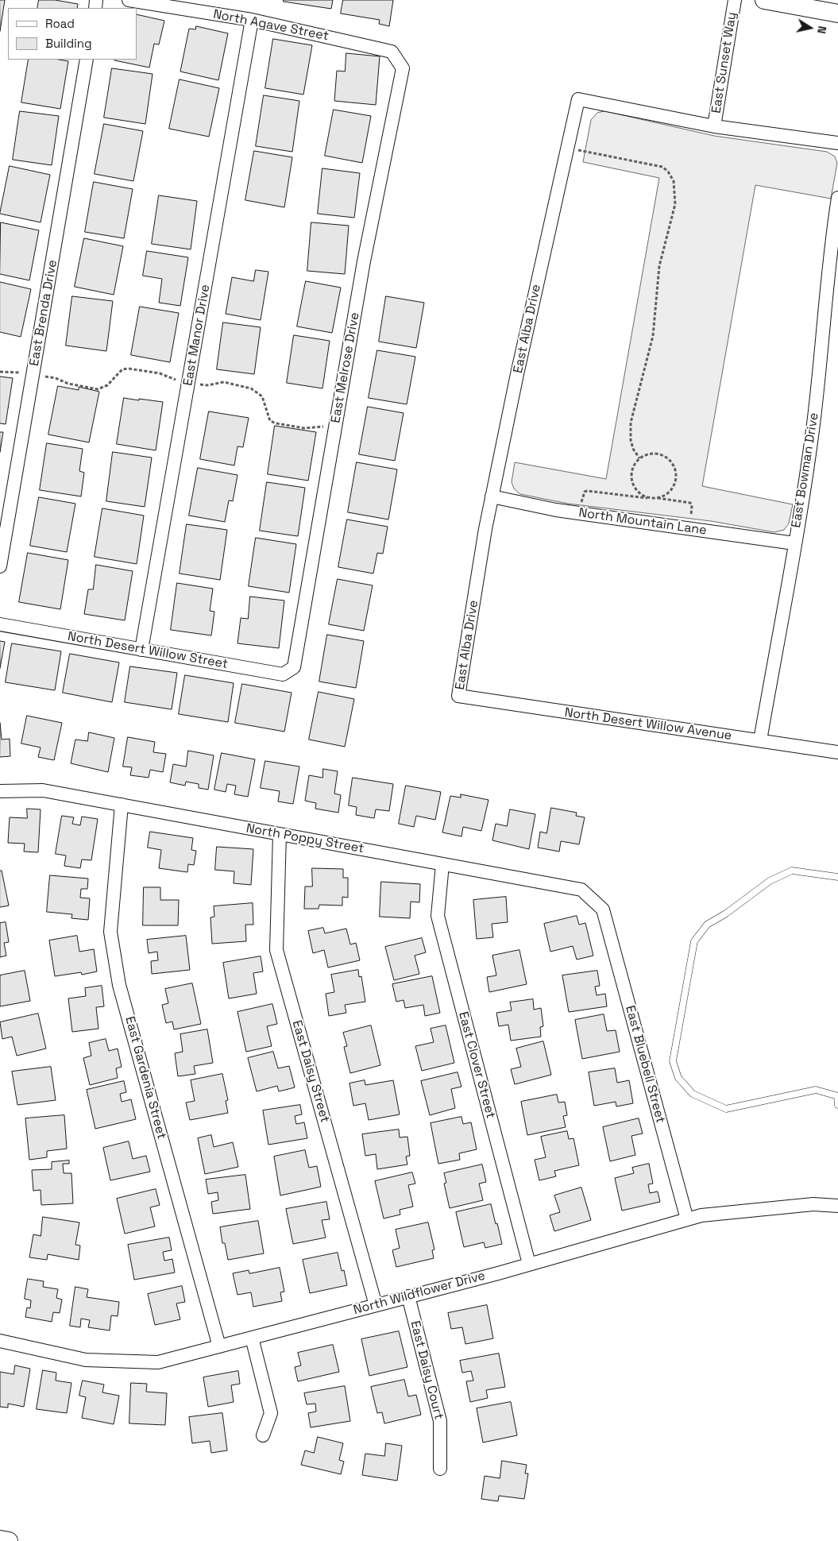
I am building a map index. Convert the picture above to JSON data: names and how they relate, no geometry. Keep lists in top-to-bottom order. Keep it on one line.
{"streets":{"street":["North Agave Street","East Sunset Way","East Brenda Drive","East Alba Drive","East Manor Drive","East Melrose Drive","East Bowman Drive","North Mountain Lane","North Desert Willow Street","North Desert Willow Avenue","North Poppy Street","East Bluebell Street","East Clover Street","East Daisy Street","East Gardenia Street","North Wildflower Drive","East Daisy Court"]},"crossings":[["North Agave Street","East Manor Drive"],["North Agave Street","East Melrose Drive"],["East Sunset Way","East Alba Drive"],["East Alba Drive","North Mountain Lane"],["East Alba Drive","North Desert Willow Avenue"],["East Manor Drive","North Desert Willow Street"],["East Melrose Drive","North Desert Willow Street"],["East Bowman Drive","North Mountain Lane"],["East Bowman Drive","North Desert Willow Avenue"],["North Poppy Street","East Bluebell Street"],["North Poppy Street","East Clover Street"],["North Poppy Street","East Daisy Street"],["North Poppy Street","East Gardenia Street"],["East Bluebell Street","North Wildflower Drive"],["East Clover Street","North Wildflower Drive"],["East Daisy Street","North Wildflower Drive"],["East Gardenia Street","North Wildflower Drive"],["North Wildflower Drive","East Daisy Court"]],"legend":["Road","Building"],"north":"right"}
